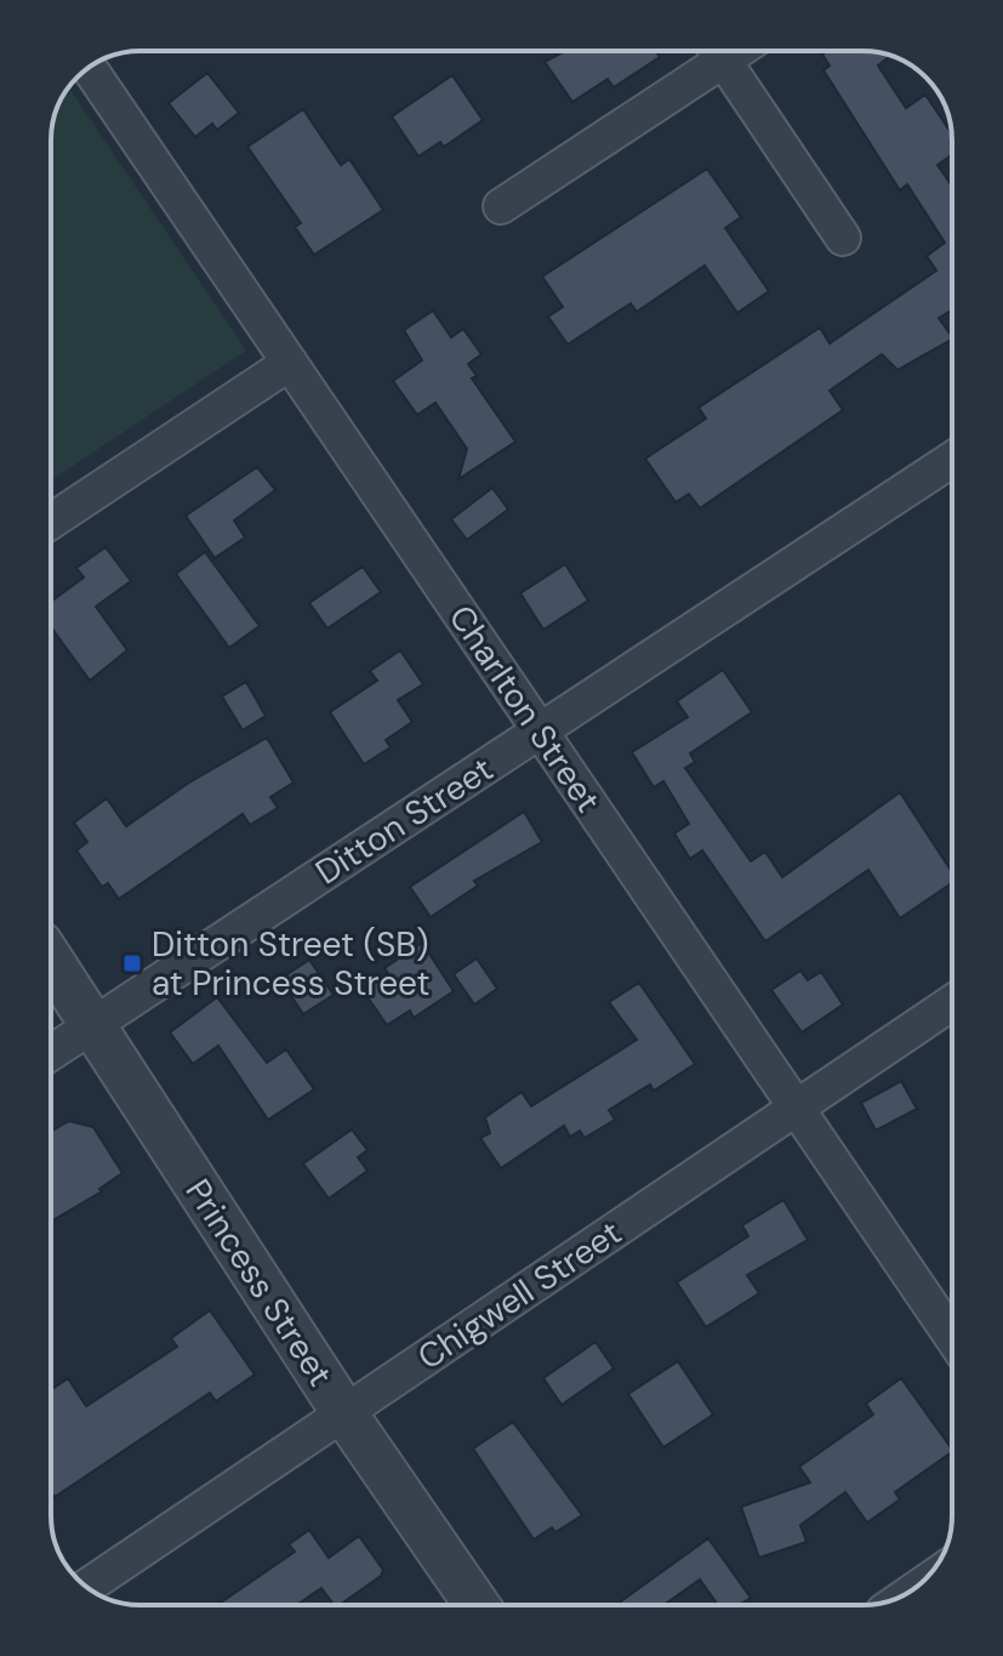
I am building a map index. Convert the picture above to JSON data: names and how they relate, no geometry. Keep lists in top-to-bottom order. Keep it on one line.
{"streets":{"street":["Charlton Street","Ditton Street","Princess Street","Chigwell Street"]},"crossings":[["Charlton Street","Ditton Street"],["Charlton Street","Chigwell Street"],["Ditton Street","Princess Street"],["Princess Street","Chigwell Street"]],"places":{"transit":["Ditton Street (SB) at Princess Street"]}}
